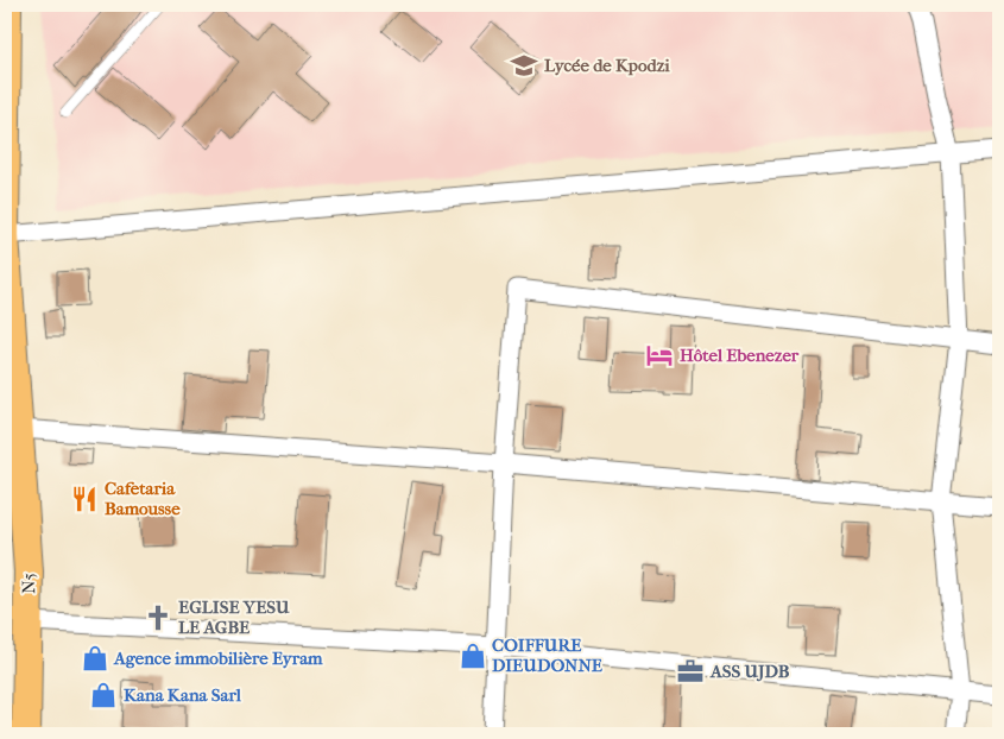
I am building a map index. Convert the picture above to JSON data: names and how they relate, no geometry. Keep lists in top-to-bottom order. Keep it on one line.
{"streets":{"main road":["N5"]},"places":{"school or university":["Lycée de Kpodzi"],"hotel":["Hôtel Ebenezer"],"restaurant":["Cafetaria Bamousse"],"church":["EGLISE YESU LE AGBE"],"shop":["COIFFURE DIEUDONNE","Agence immobilière Eyram","Kana Kana Sarl"],"office":["ASS UJDB"]}}
